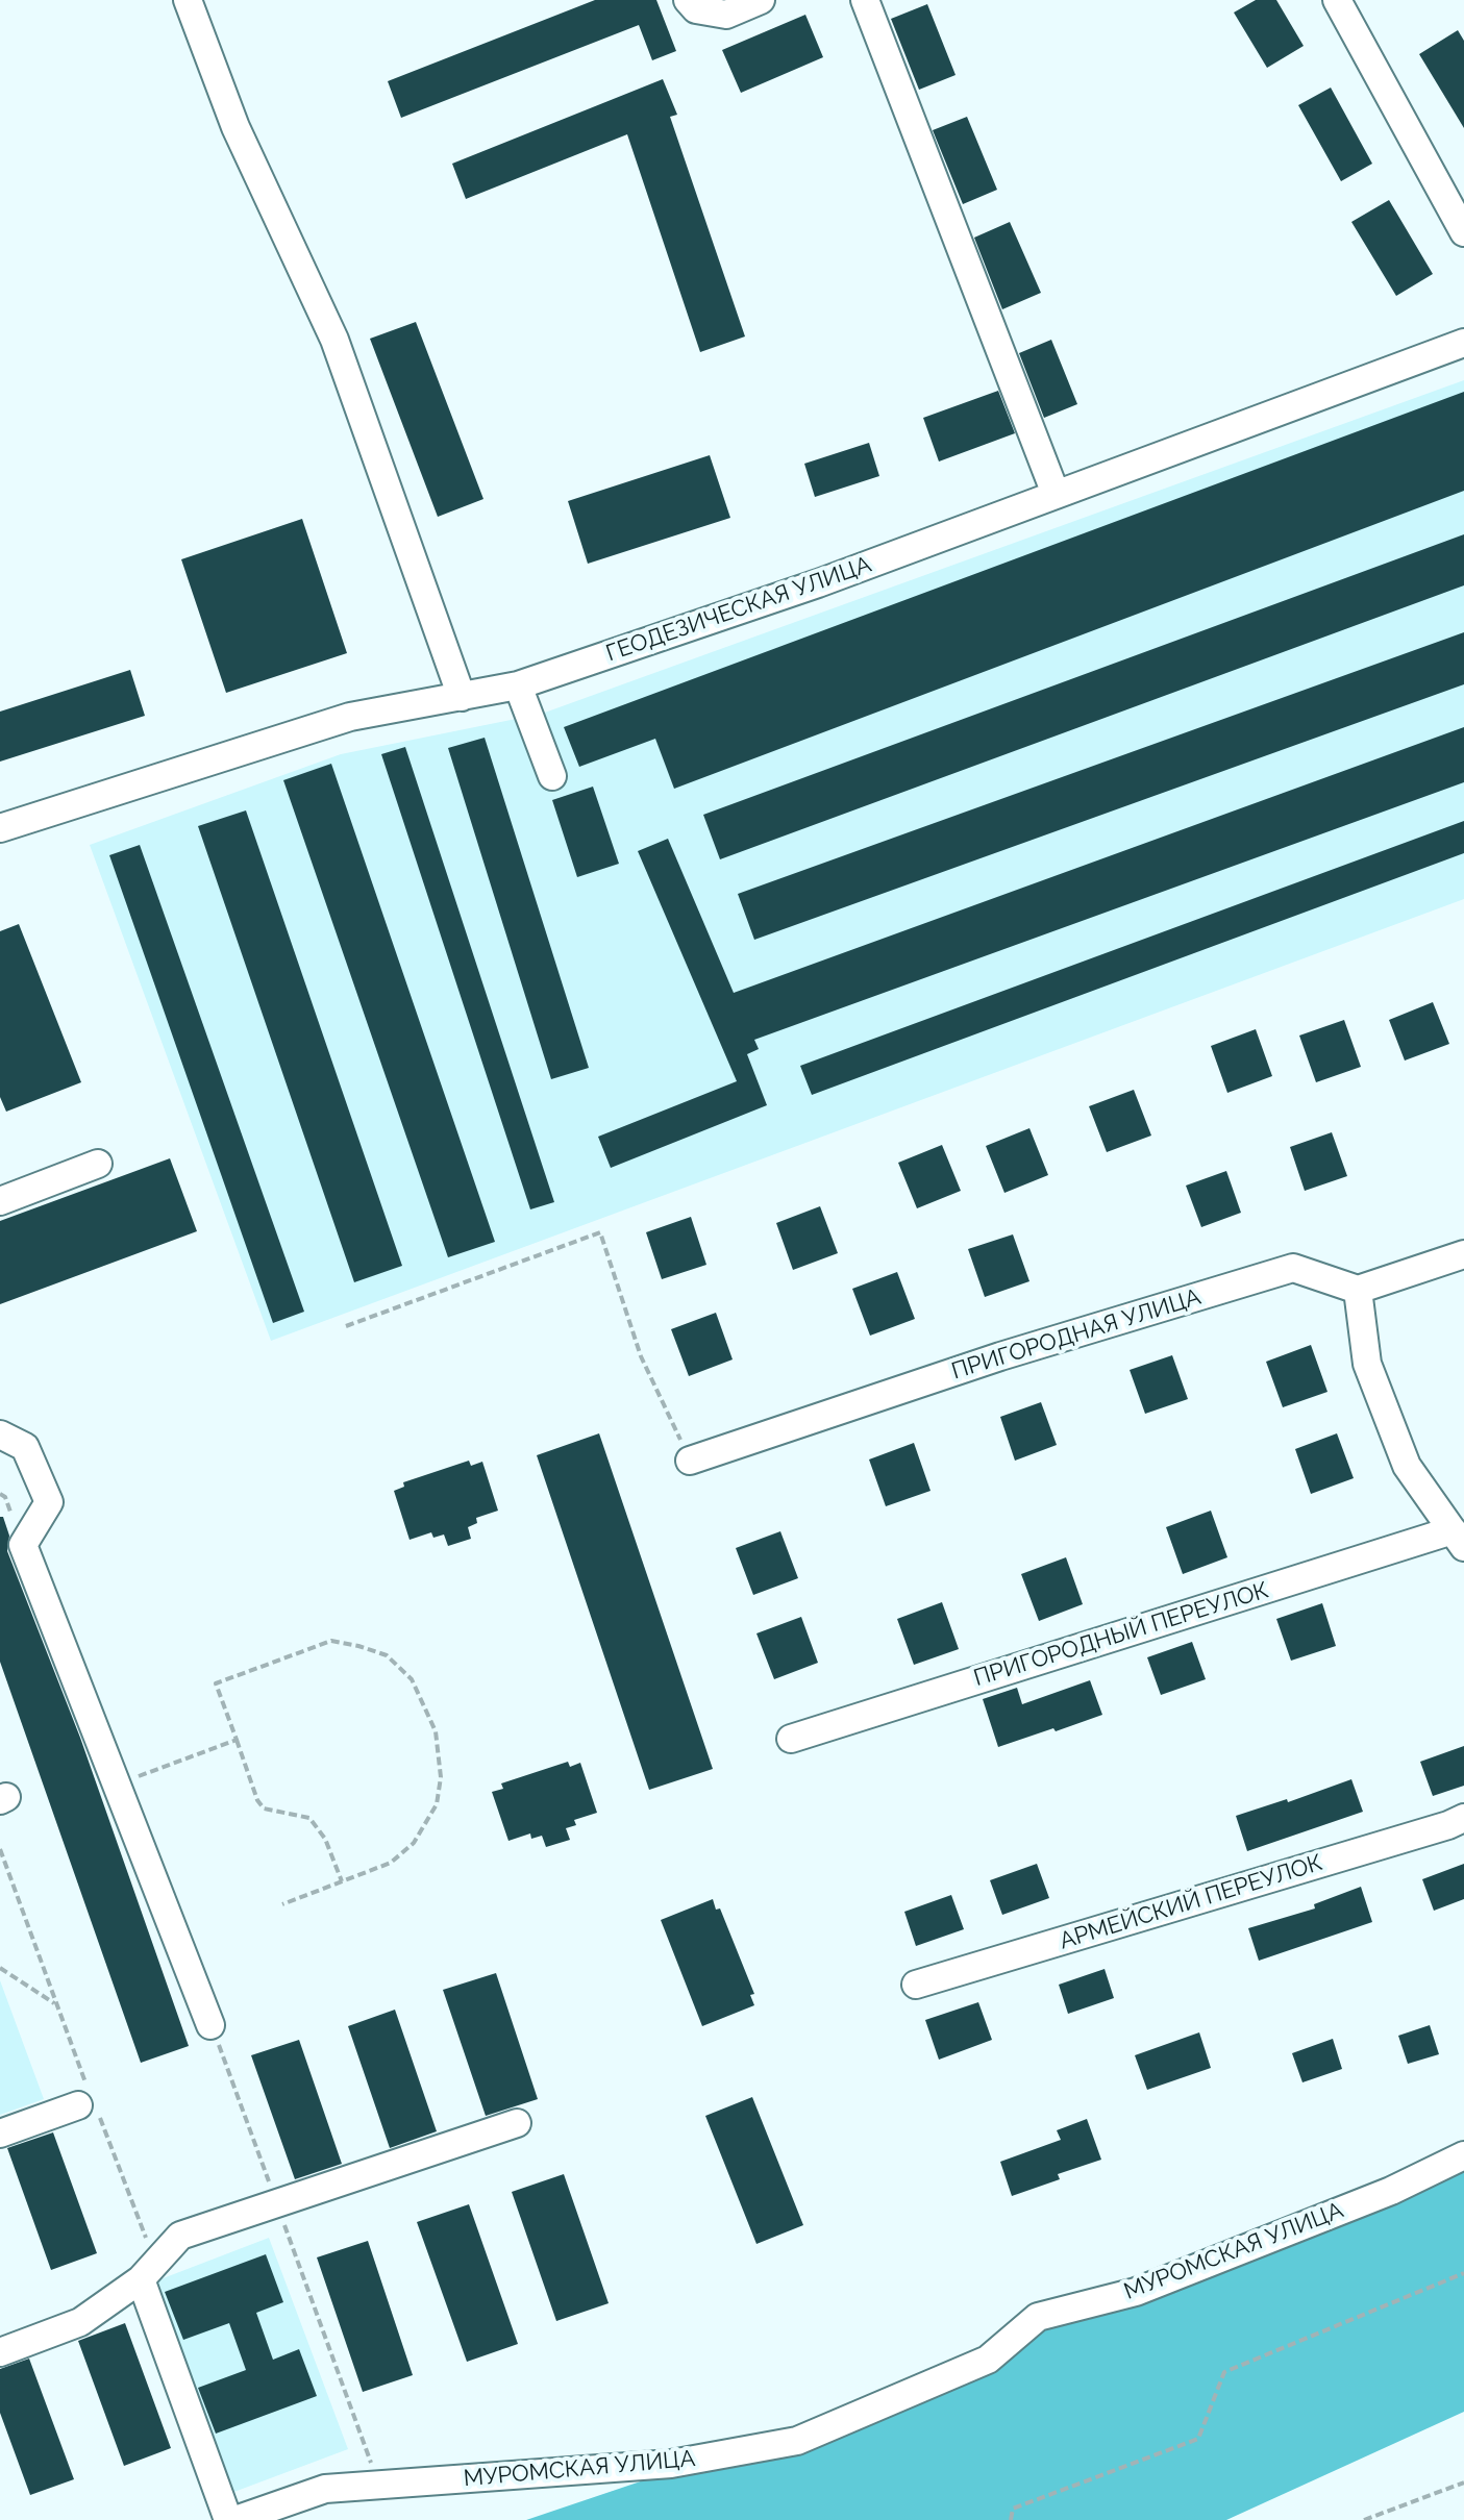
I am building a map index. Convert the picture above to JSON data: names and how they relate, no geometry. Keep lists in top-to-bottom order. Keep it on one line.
{"streets":{"street":["ГЕОДЕЗИЧЕСКАЯ УЛИЦА","ПРИГОРОДНАЯ УЛИЦА","ПРИГОРОДНЫЙ ПЕРЕУЛОК","АРМЕЙСКИЙ ПЕРЕУЛОК","МУРОМСКАЯ УЛИЦА"]}}
